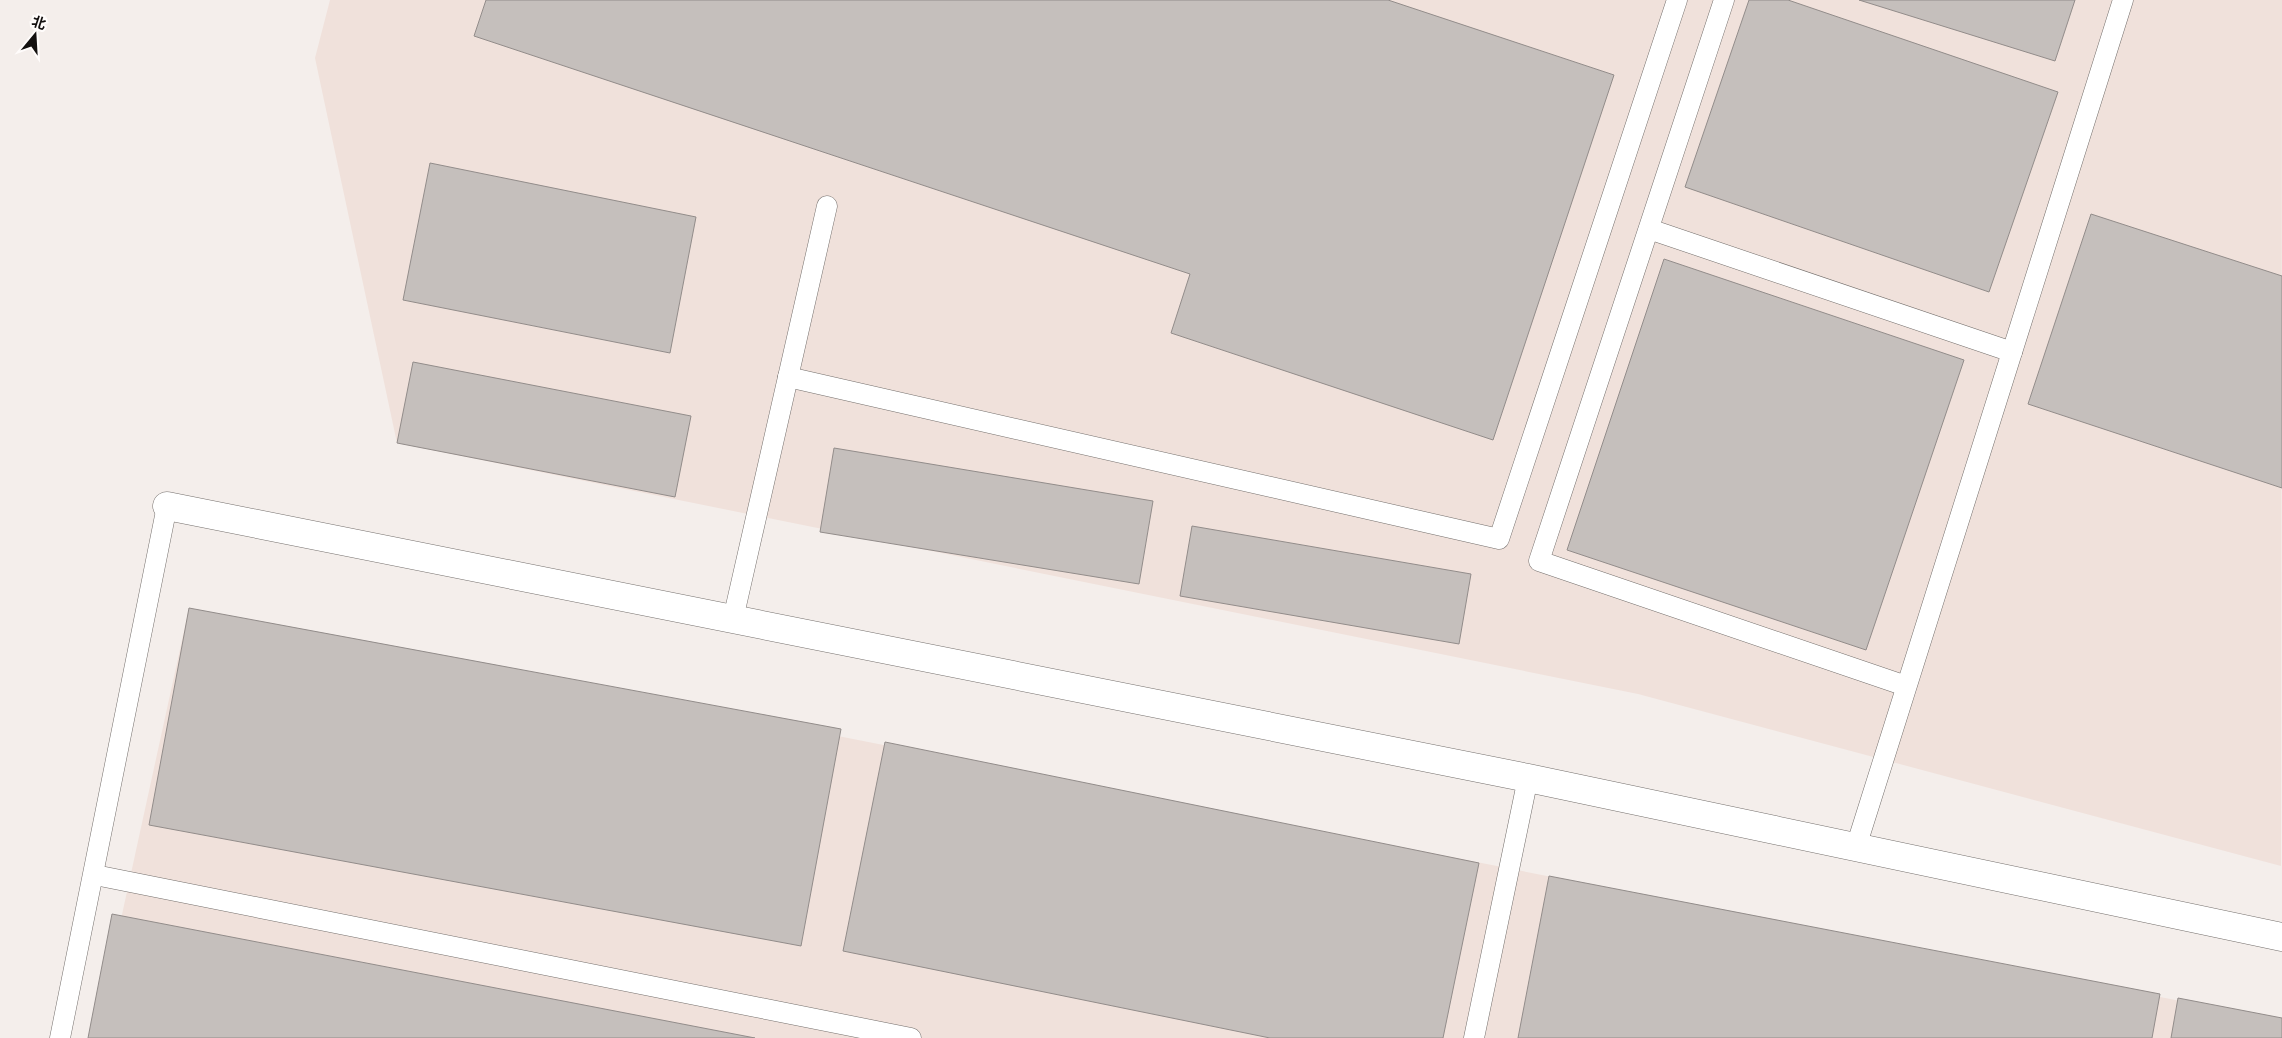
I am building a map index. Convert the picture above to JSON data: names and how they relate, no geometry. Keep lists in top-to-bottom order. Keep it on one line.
{"north":"top"}
